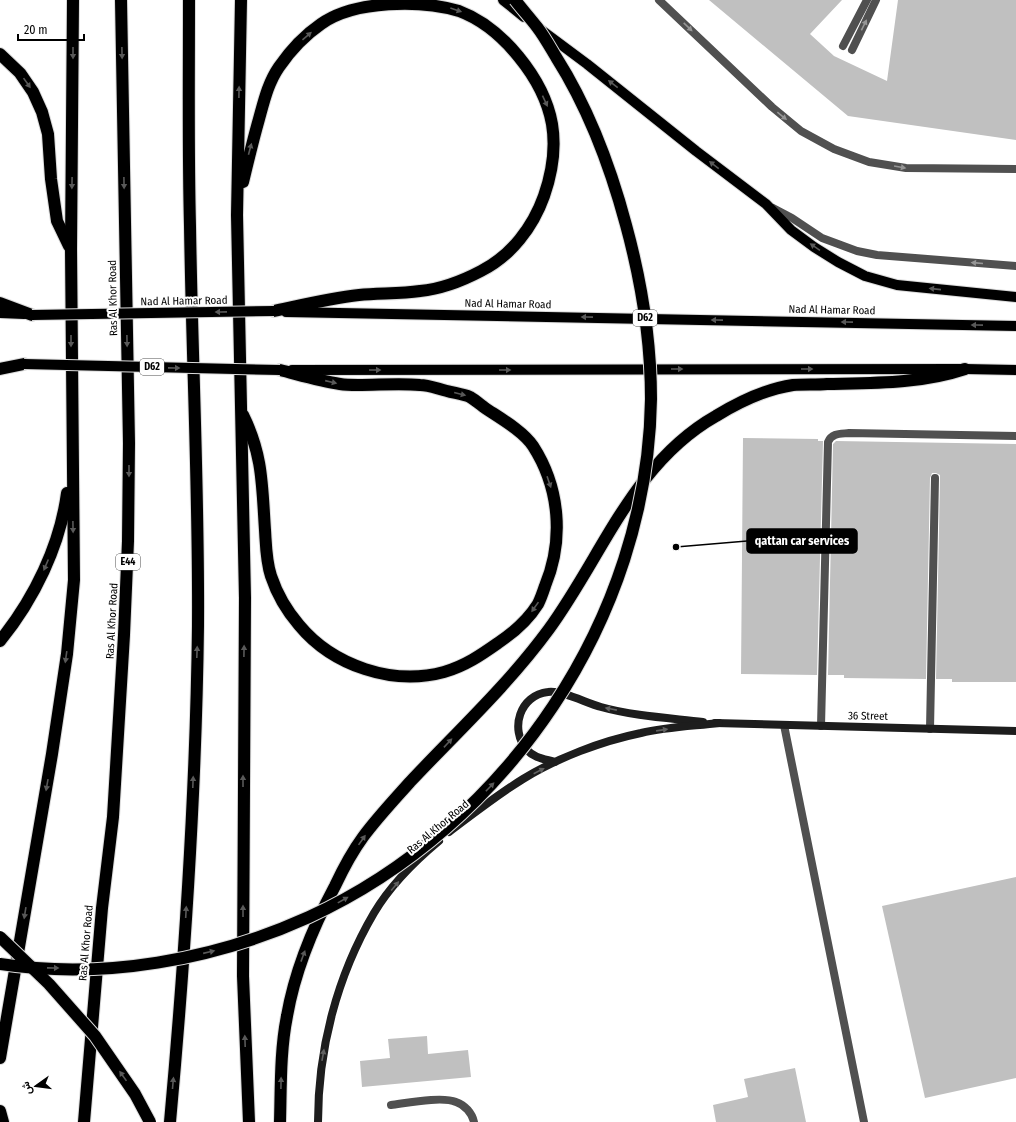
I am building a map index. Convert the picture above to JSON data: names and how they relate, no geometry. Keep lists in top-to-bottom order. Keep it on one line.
{"streets":{"highway":["Ras Al Khor Road","E44"],"main road":["Nad Al Hamar Road","D62"],"street":["36 Street"]},"crossings":[["Ras Al Khor Road","36 Street"]],"places":["qattan car services"],"scale_bar":"20 m","north":"left"}
